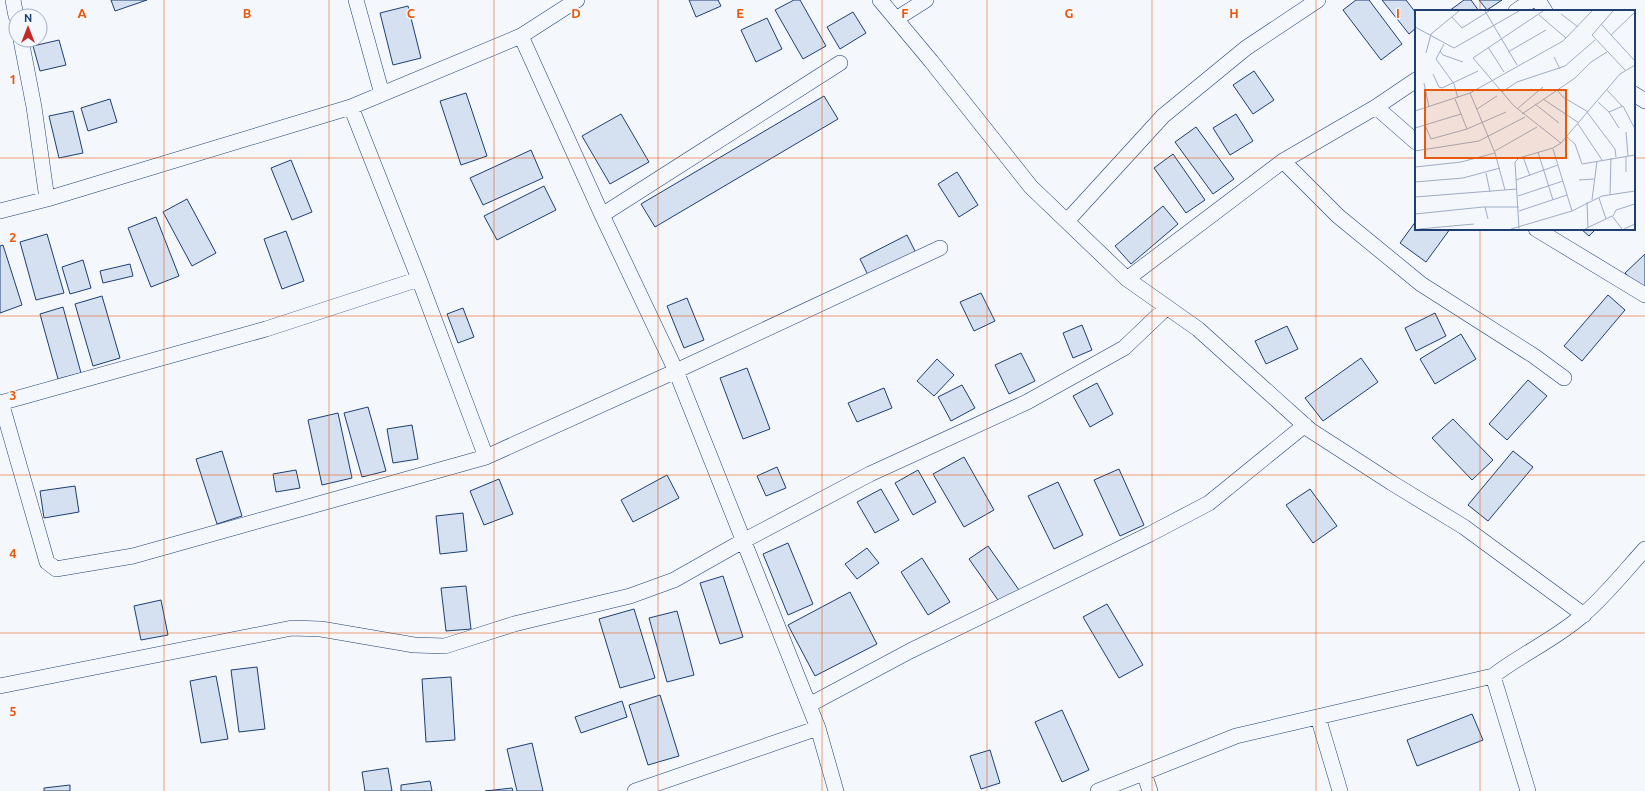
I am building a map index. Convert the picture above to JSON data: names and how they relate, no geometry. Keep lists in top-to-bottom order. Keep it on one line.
{"north":"top","grid":{"columns":["A","B","C","D","E","F","G","H","I"],"rows":["1","2","3","4","5"]}}
